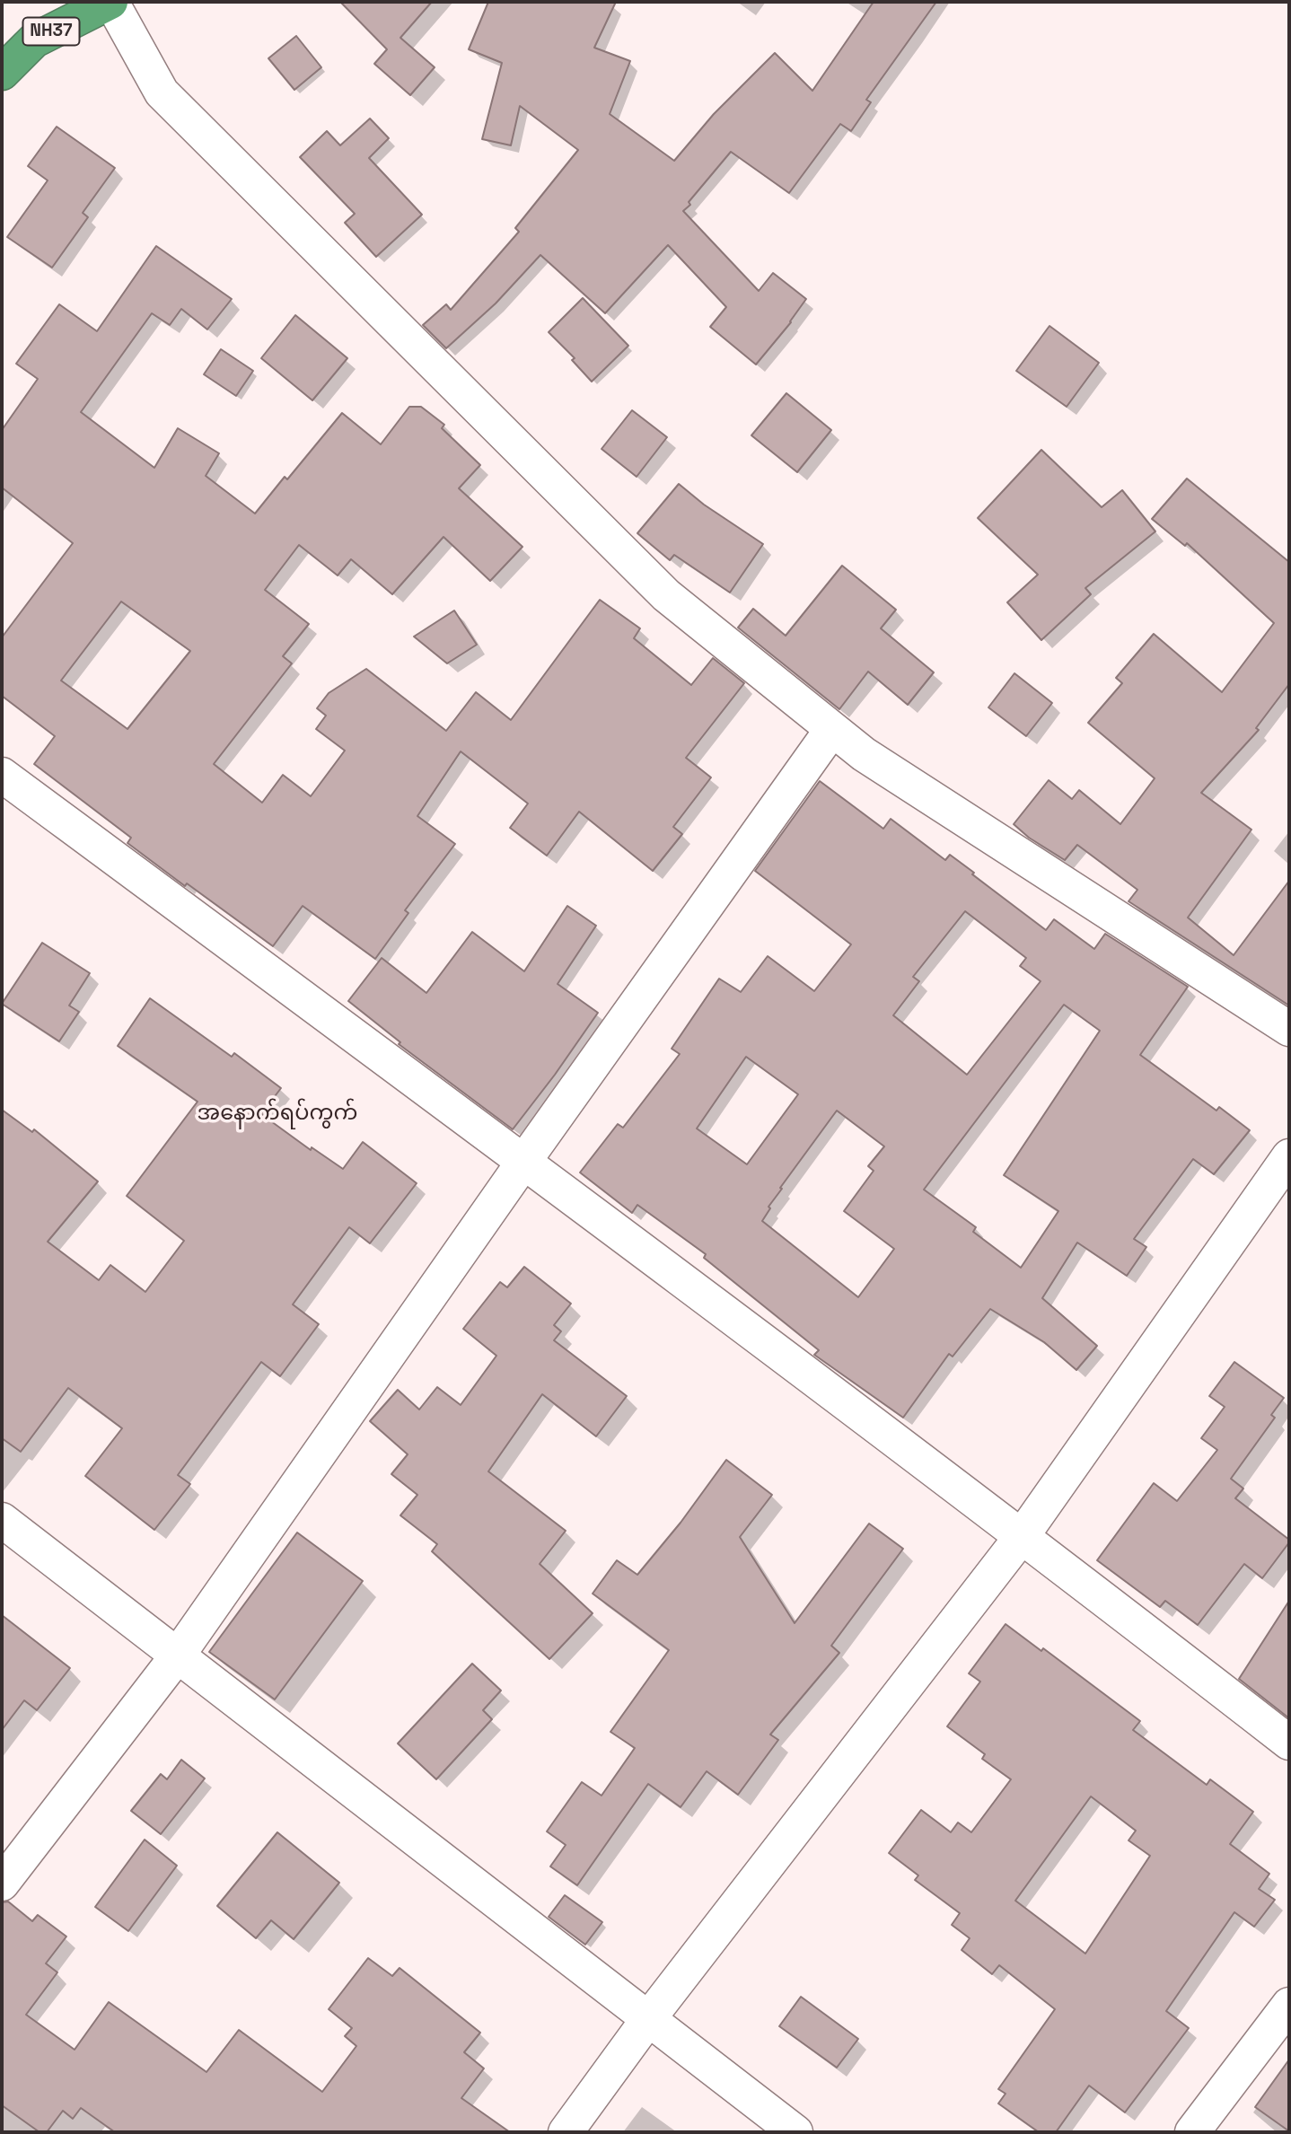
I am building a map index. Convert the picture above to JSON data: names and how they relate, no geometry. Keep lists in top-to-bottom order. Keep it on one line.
{"streets":{"highway":["NH37"]},"districts":["အနောက်ရပ်ကွက်"]}
